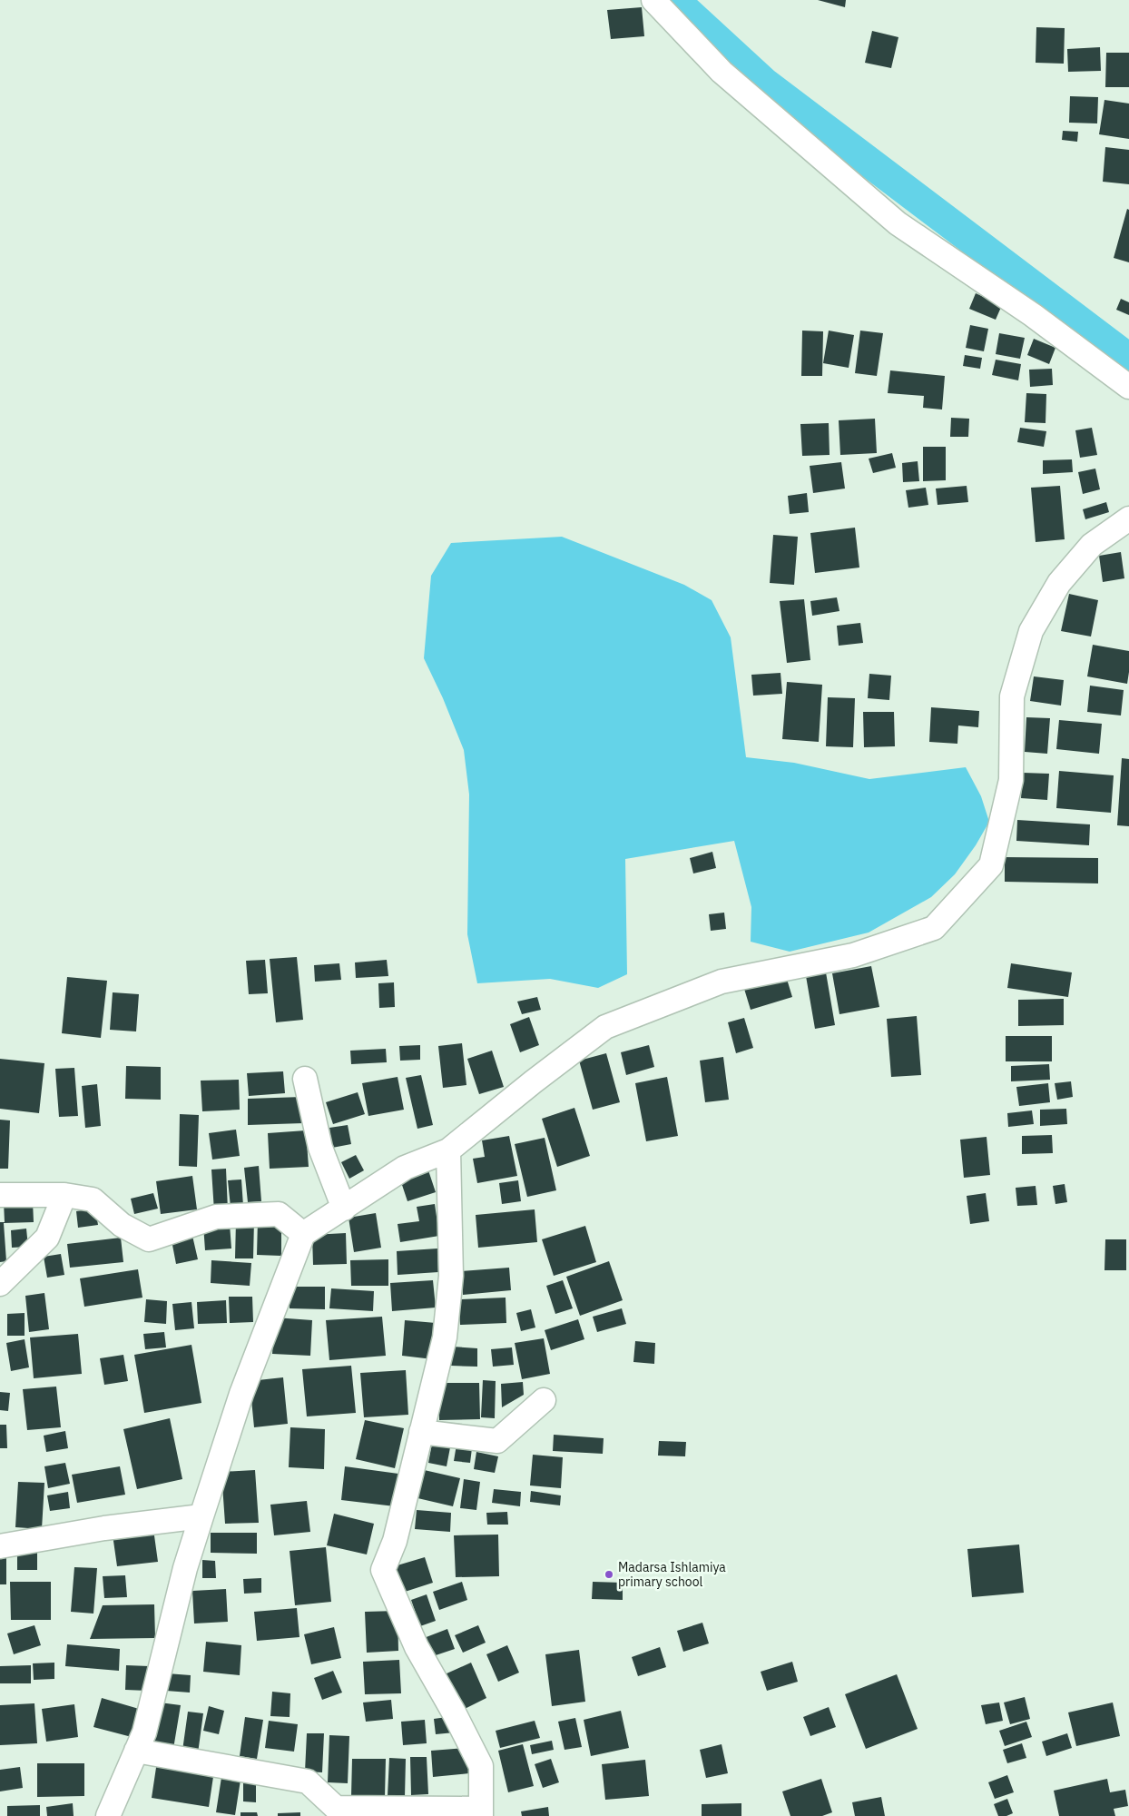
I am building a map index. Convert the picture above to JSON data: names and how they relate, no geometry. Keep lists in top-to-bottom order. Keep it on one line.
{"places":["Madarsa Ishlamiya primary school"]}
